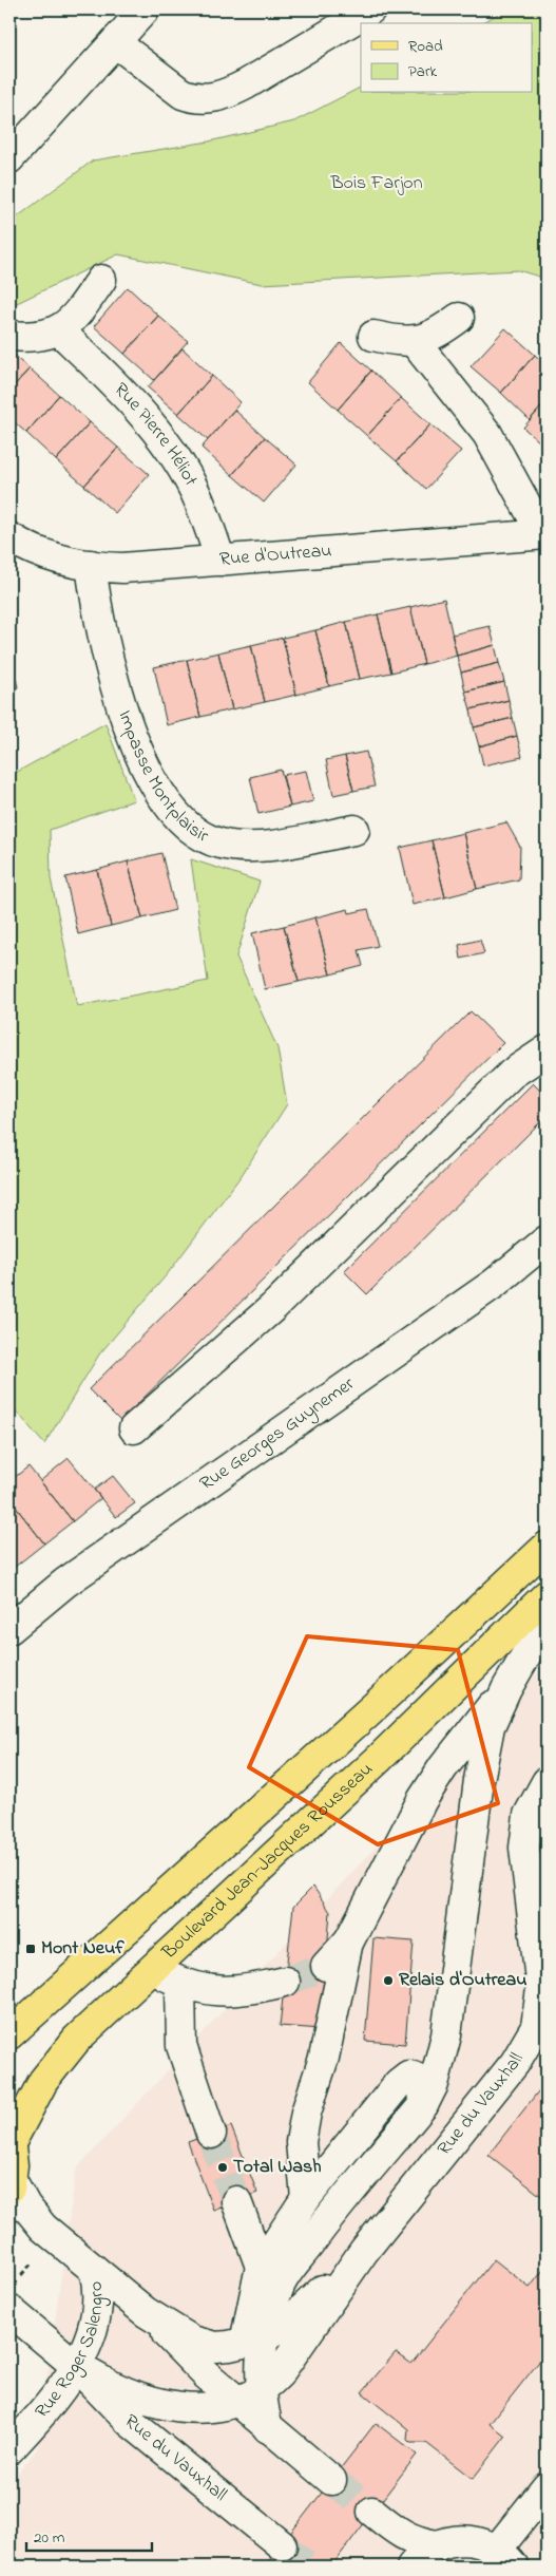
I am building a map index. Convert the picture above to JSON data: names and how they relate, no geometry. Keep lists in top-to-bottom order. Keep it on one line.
{"streets":{"main road":["Boulevard Jean-Jacques Rousseau"],"street":["Rue Pierre Héliot","Rue d'Outreau","Impasse Montplaisir","Rue Georges Guynemer","Rue du Vauxhall","Rue Roger Salengro"]},"crossings":[["Rue Pierre Héliot","Rue d'Outreau"],["Rue d'Outreau","Impasse Montplaisir"],["Rue du Vauxhall","Rue Roger Salengro"]],"parks":["Bois Farjon"],"places":{"transit":["Mont Neuf"],"other":["Relais d'Outreau","Total Wash"]},"legend":["Road","Park"],"scale_bar":"20 m"}
